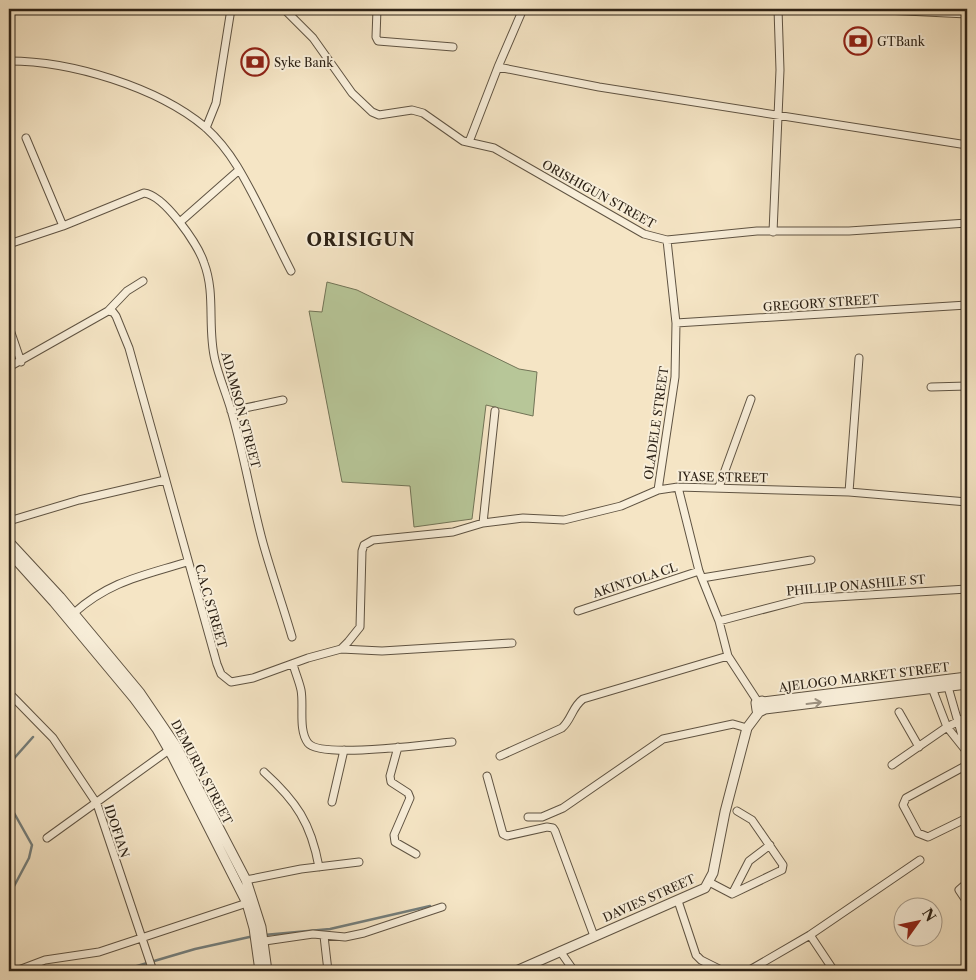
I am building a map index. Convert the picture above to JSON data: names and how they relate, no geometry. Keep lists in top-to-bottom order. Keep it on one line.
{"streets":{"street":["ORISHIGUN STREET","GREGORY STREET","ADAMSON STREET","OLADELE STREET","IYASE STREET","AKINTOLA CL","PHILLIP ONASHILE ST","C.A.C STREET","AJELOGO MARKET STREET","DEMURIN STREET","IDOFIAN","DAVIES STREET"]},"crossings":[["ORISHIGUN STREET","OLADELE STREET"],["GREGORY STREET","OLADELE STREET"],["OLADELE STREET","IYASE STREET"],["AJELOGO MARKET STREET","DAVIES STREET"]],"districts":["ORISIGUN"],"places":{"bank":["GTBank","Syke Bank"]},"north":"top right"}
